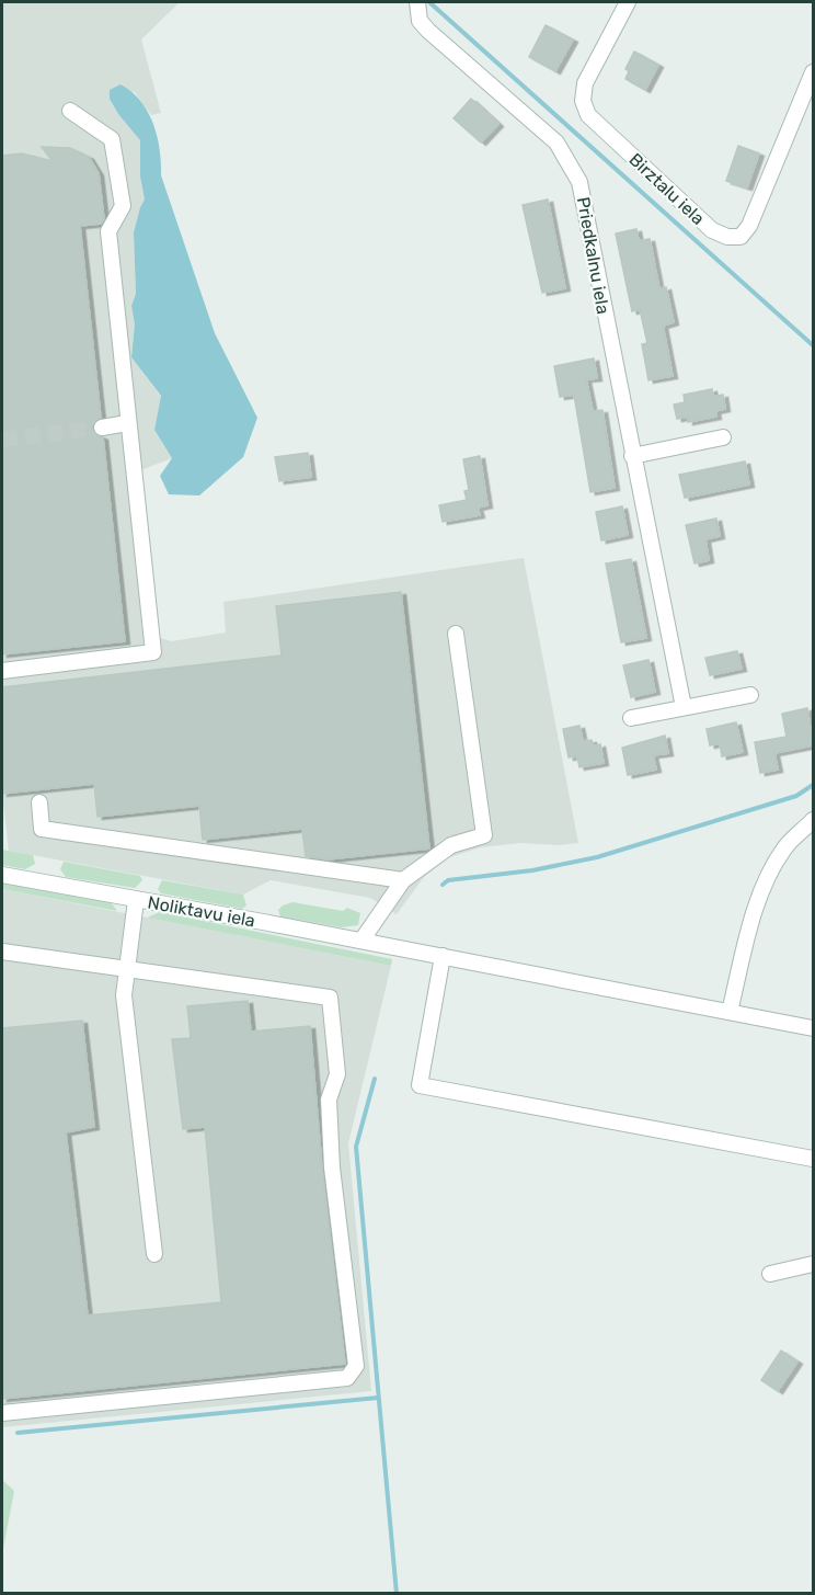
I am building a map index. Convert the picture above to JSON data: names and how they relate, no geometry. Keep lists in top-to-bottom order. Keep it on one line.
{"streets":{"street":["Birztalu iela","Priedkalnu iela","Noliktavu iela"]}}
